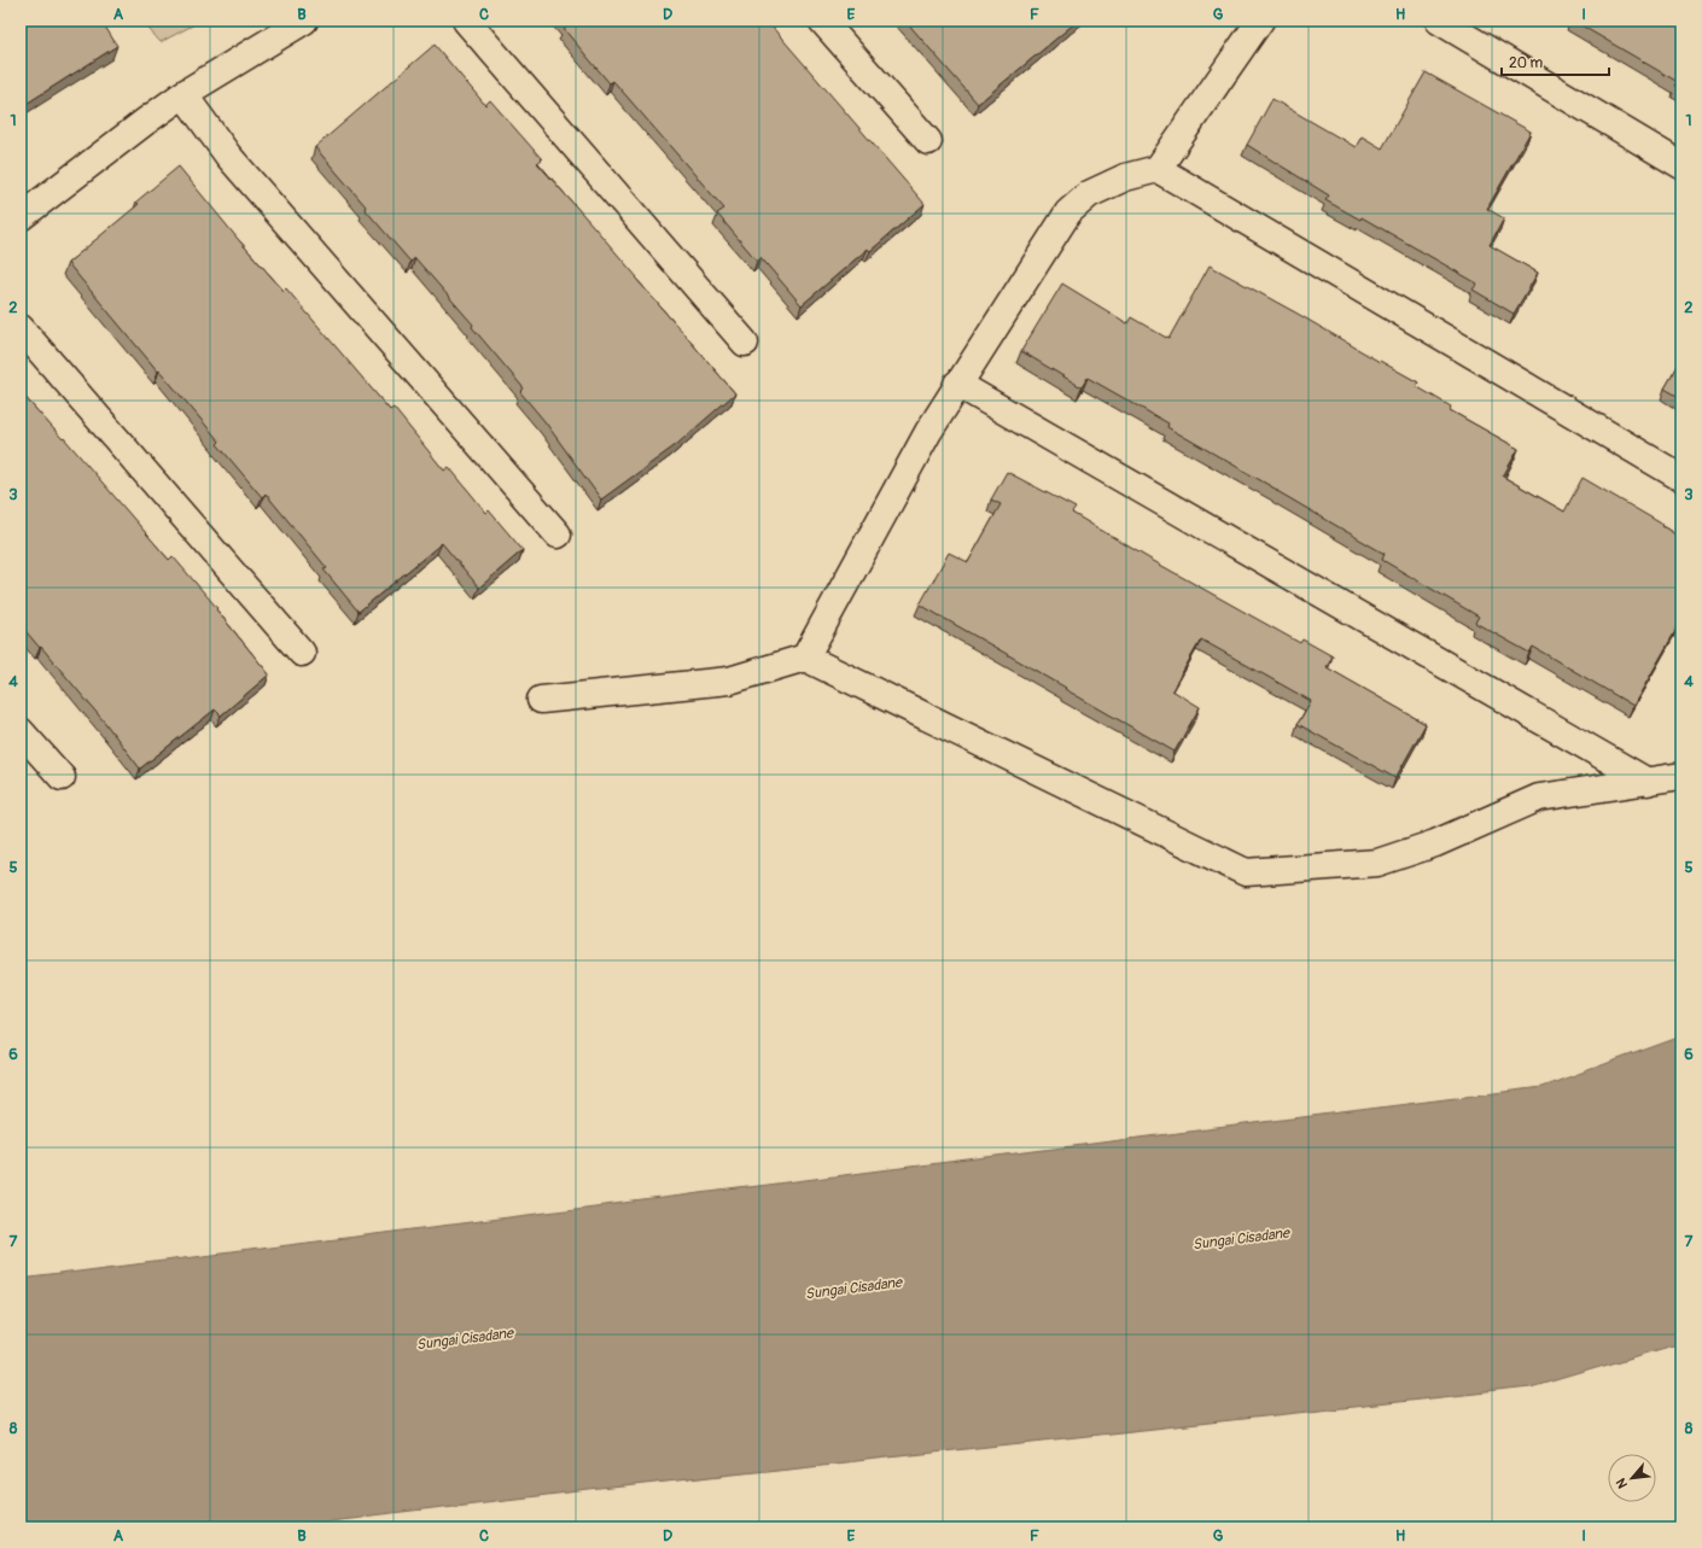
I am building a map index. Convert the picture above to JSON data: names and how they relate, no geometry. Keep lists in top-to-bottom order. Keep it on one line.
{"water":["Sungai Cisadane"],"scale_bar":"20 m","north":"bottom left","grid":{"columns":["A","B","C","D","E","F","G","H","I"],"rows":["1","2","3","4","5","6","7","8"]}}
